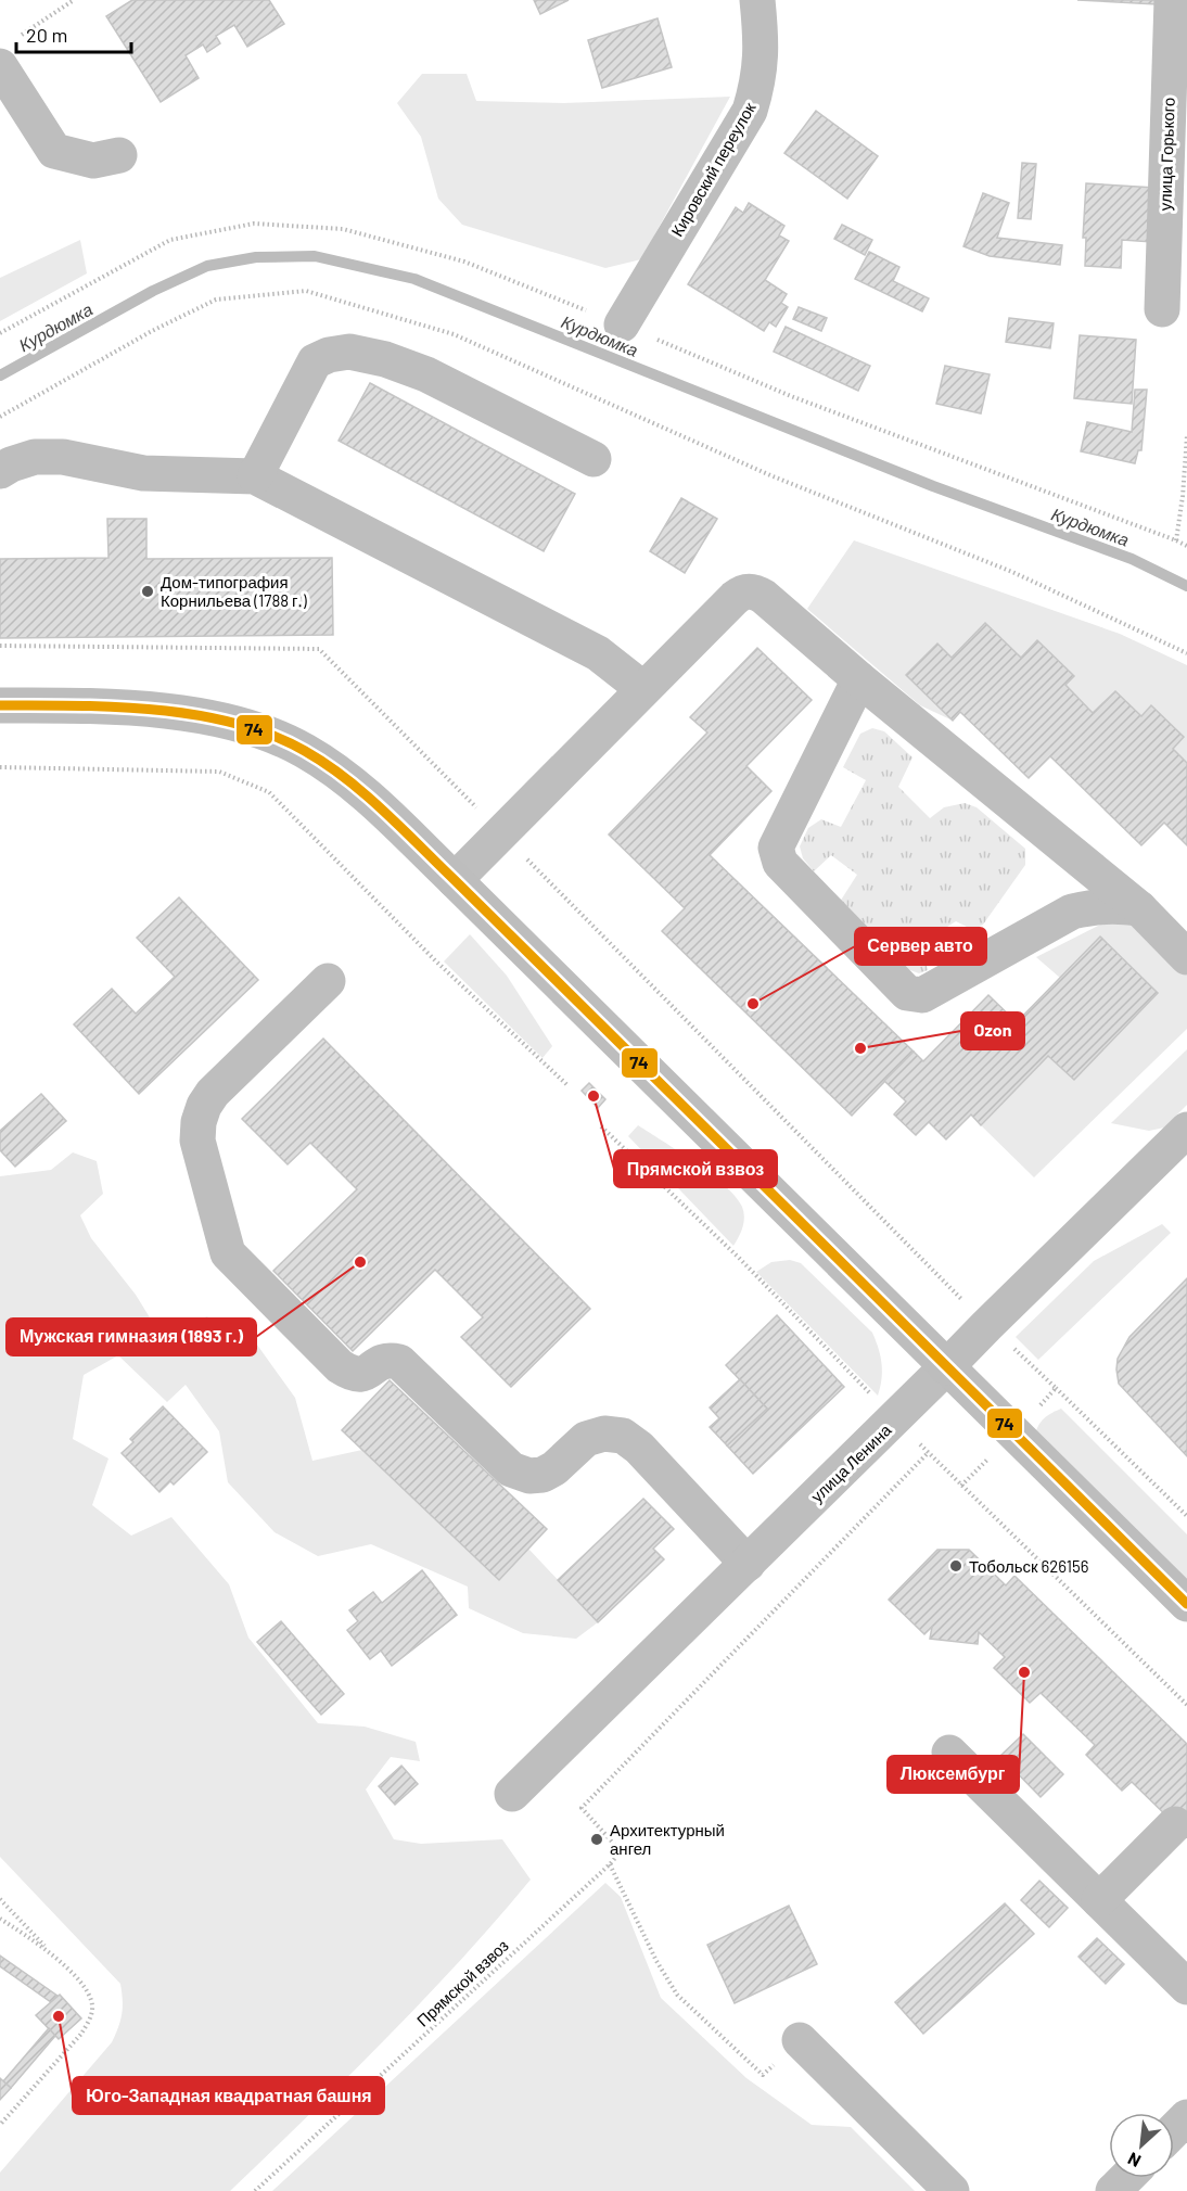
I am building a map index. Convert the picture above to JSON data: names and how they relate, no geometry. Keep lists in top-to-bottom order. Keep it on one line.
{"streets":{"main road":["улица Ленина"],"street":["улица Горького","Кировский переулок"],"path":["Прямской взвоз"]},"water":["Курдюмка"],"places":["Дом-типография Корнильева (1788 г.)","Сервер авто","Ozon","Прямской взвоз","Мужская гимназия (1893 г.)","Тобольск 626156","Люксембург","Архитектурный ангел","Юго-Западная квадратная башня"],"lines":["transit line 74"],"scale_bar":"20 m","north":"bottom left"}
